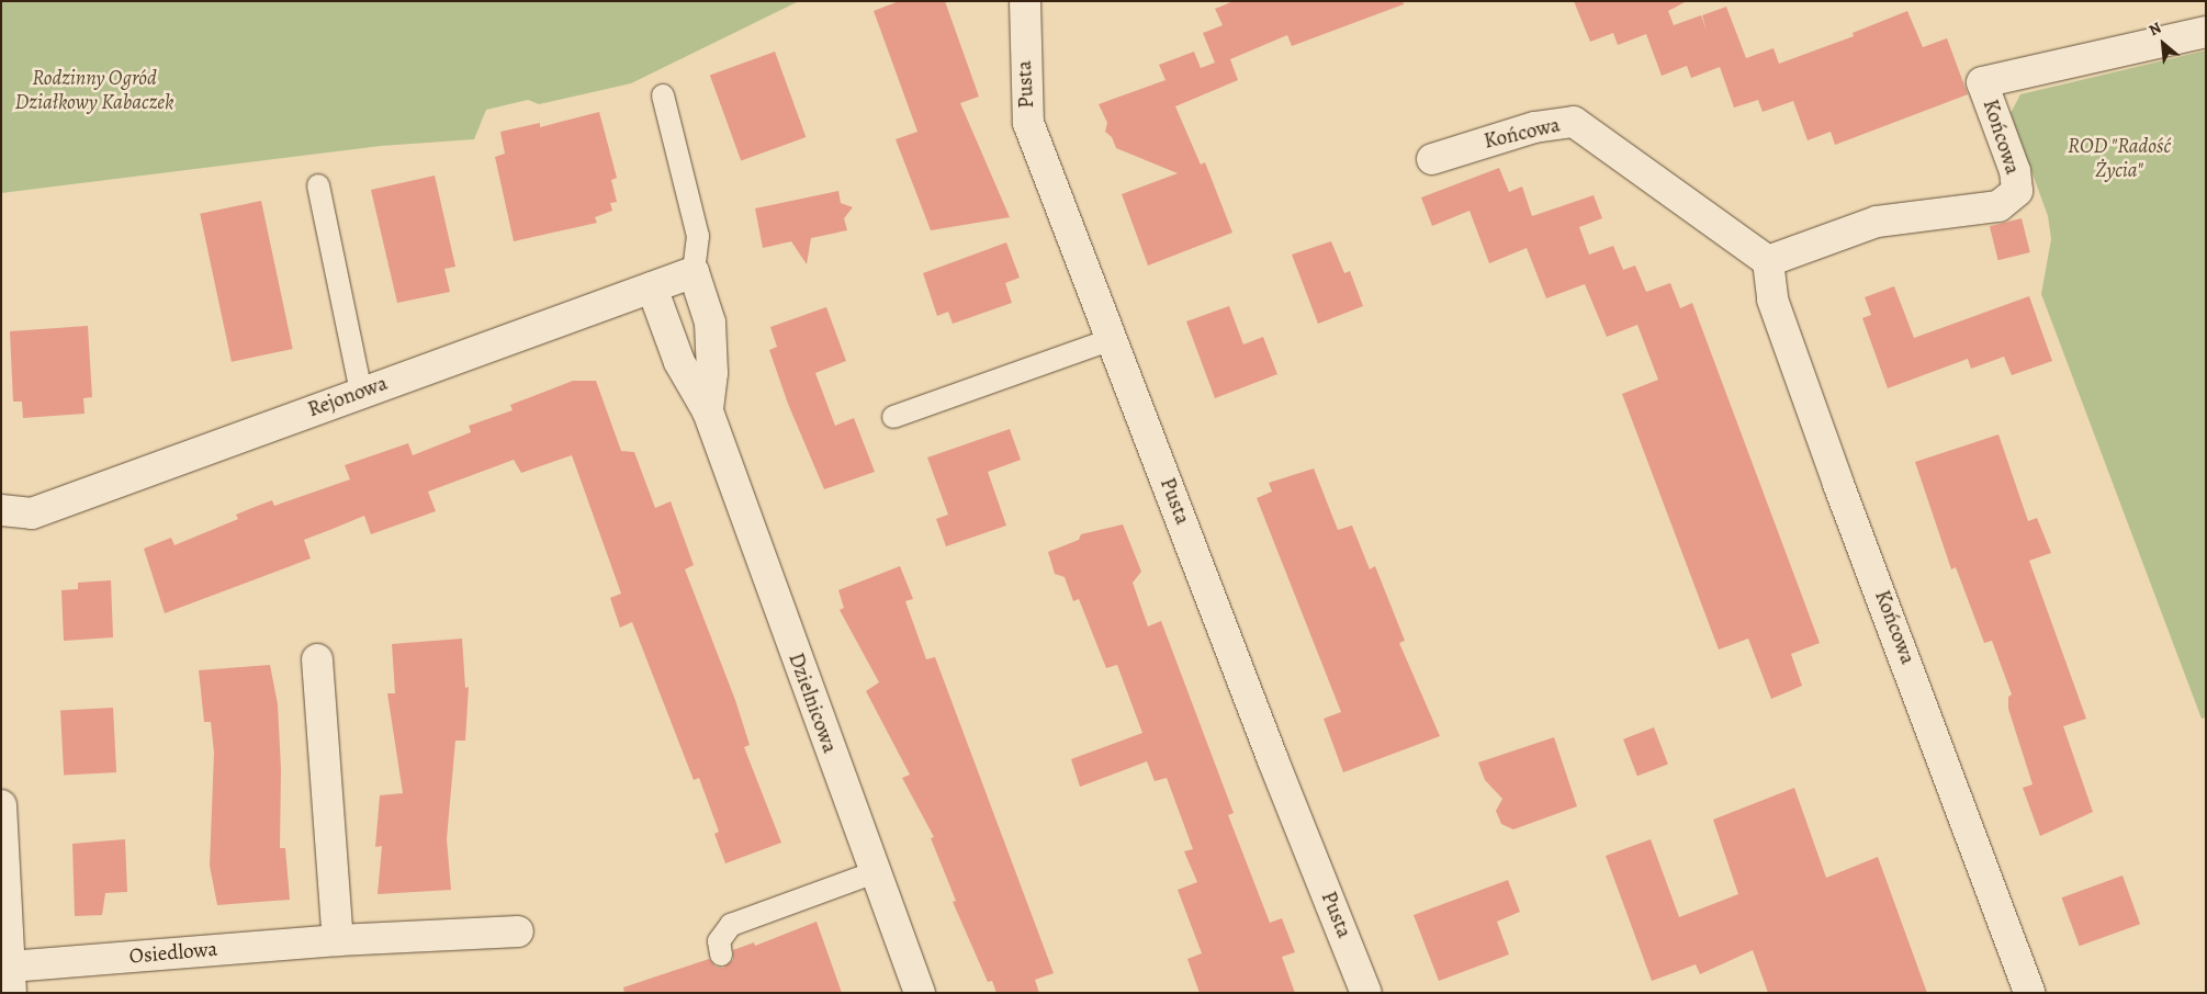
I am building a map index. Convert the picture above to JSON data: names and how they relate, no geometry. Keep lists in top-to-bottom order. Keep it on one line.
{"streets":{"street":["Pusta","Końcowa","Rejonowa","Dzielnicowa","Osiedlowa"]},"crossings":[["Rejonowa","Dzielnicowa"]],"parks":["Rodzinny Ogród Działkowy Kabaczek","ROD \"Radość Życia\""],"north":"top left"}
